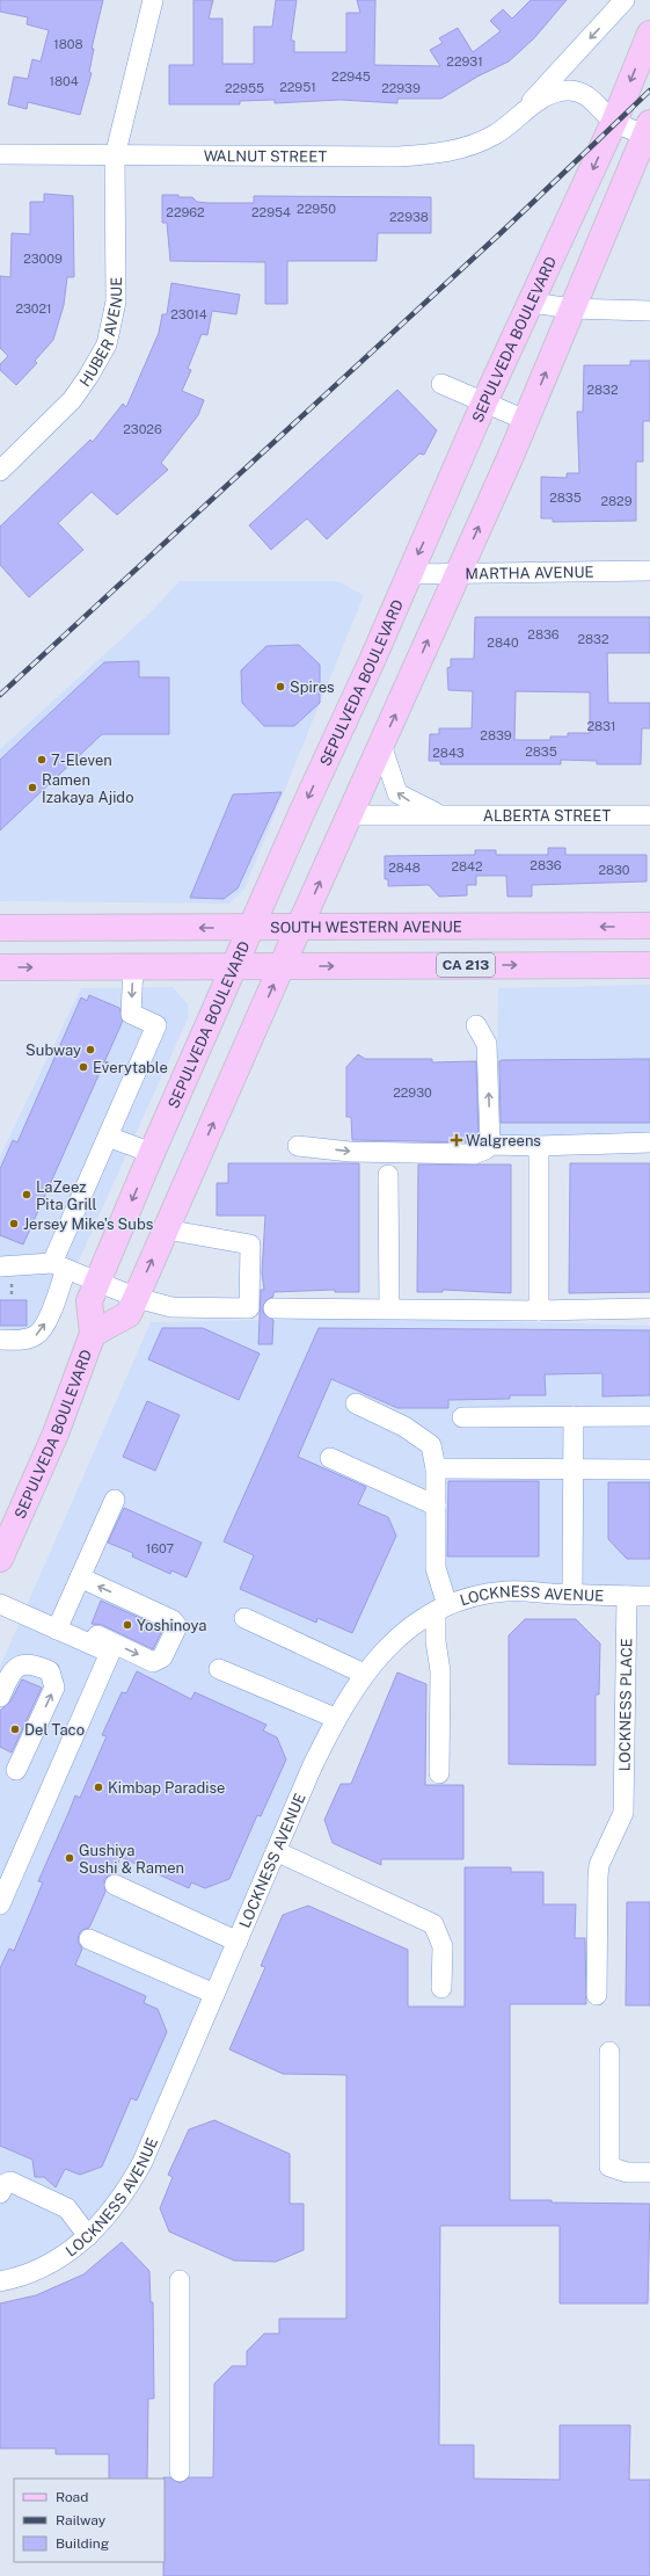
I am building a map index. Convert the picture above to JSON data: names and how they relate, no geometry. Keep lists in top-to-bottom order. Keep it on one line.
{"streets":{"main road":["SEPULVEDA BOULEVARD","SOUTH WESTERN AVENUE","CA 213"],"street":["WALNUT STREET","HUBER AVENUE","MARTHA AVENUE","ALBERTA STREET","LOCKNESS AVENUE","LOCKNESS PLACE"]},"crossings":[["WALNUT STREET","HUBER AVENUE"],["WALNUT STREET","SEPULVEDA BOULEVARD"],["SEPULVEDA BOULEVARD","MARTHA AVENUE"],["SEPULVEDA BOULEVARD","ALBERTA STREET"],["SEPULVEDA BOULEVARD","SOUTH WESTERN AVENUE"],["SEPULVEDA BOULEVARD","CA 213"],["LOCKNESS AVENUE","LOCKNESS PLACE"]],"places":{"other":["Spires","7-Eleven","Ramen Izakaya Ajido","Subway","Everytable","LaZeez Pita Grill","Jersey Mike's Subs","Yoshinoya","Del Taco","Kimbap Paradise","Gushiya Sushi & Ramen"],"health":["Walgreens"]},"house_numbers":["1808","22931","22945","1804","22951","22955","22939","22950","22962","22954","22938","23009","23021","23014","2832","23026","2835","2829","2836","2832","2840","2831","2839","2835","2843","2836","2842","2848","2830","22930","1607"],"legend":["Road","Railway","Building"]}
